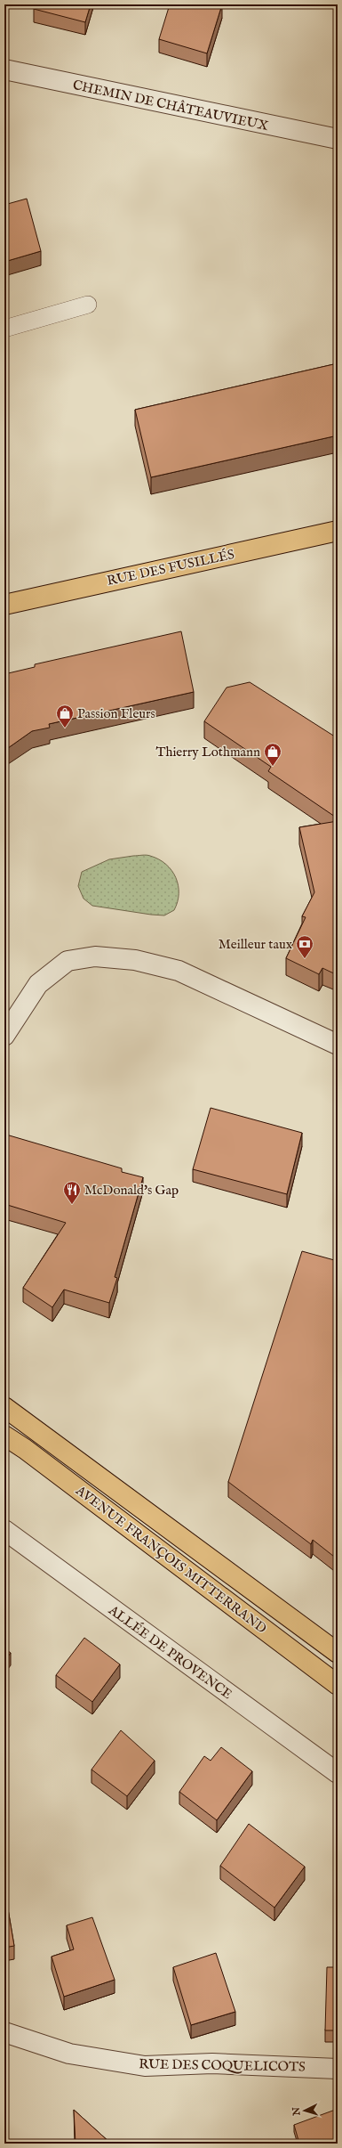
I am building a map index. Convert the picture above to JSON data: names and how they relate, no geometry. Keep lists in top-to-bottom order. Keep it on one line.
{"streets":{"main road":["RUE DES FUSILLÉS","AVENUE FRANÇOIS MITTERRAND"],"street":["CHEMIN DE CHÂTEAUVIEUX","ALLÉE DE PROVENCE","RUE DES COQUELICOTS"]},"places":{"shop":["Passion Fleurs","Thierry Lothmann"],"bank":["Meilleur taux"],"restaurant":["McDonald's Gap"]},"north":"left"}
